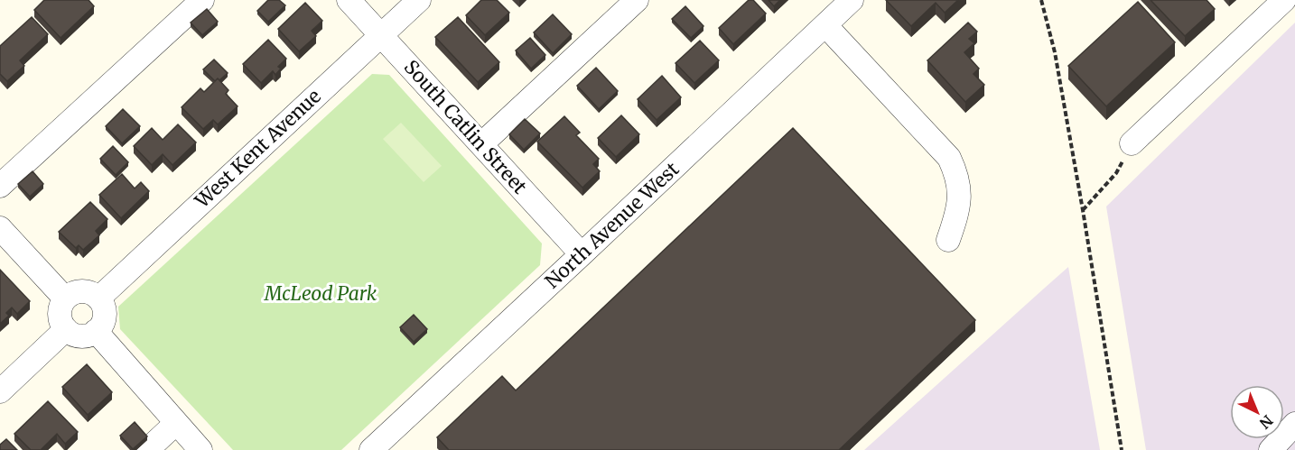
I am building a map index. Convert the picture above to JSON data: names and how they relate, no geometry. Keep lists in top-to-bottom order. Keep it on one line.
{"streets":{"street":["South Catlin Street","West Kent Avenue","North Avenue West"]},"crossings":[["South Catlin Street","West Kent Avenue"],["South Catlin Street","North Avenue West"]],"parks":["McLeod Park"],"north":"bottom right"}
